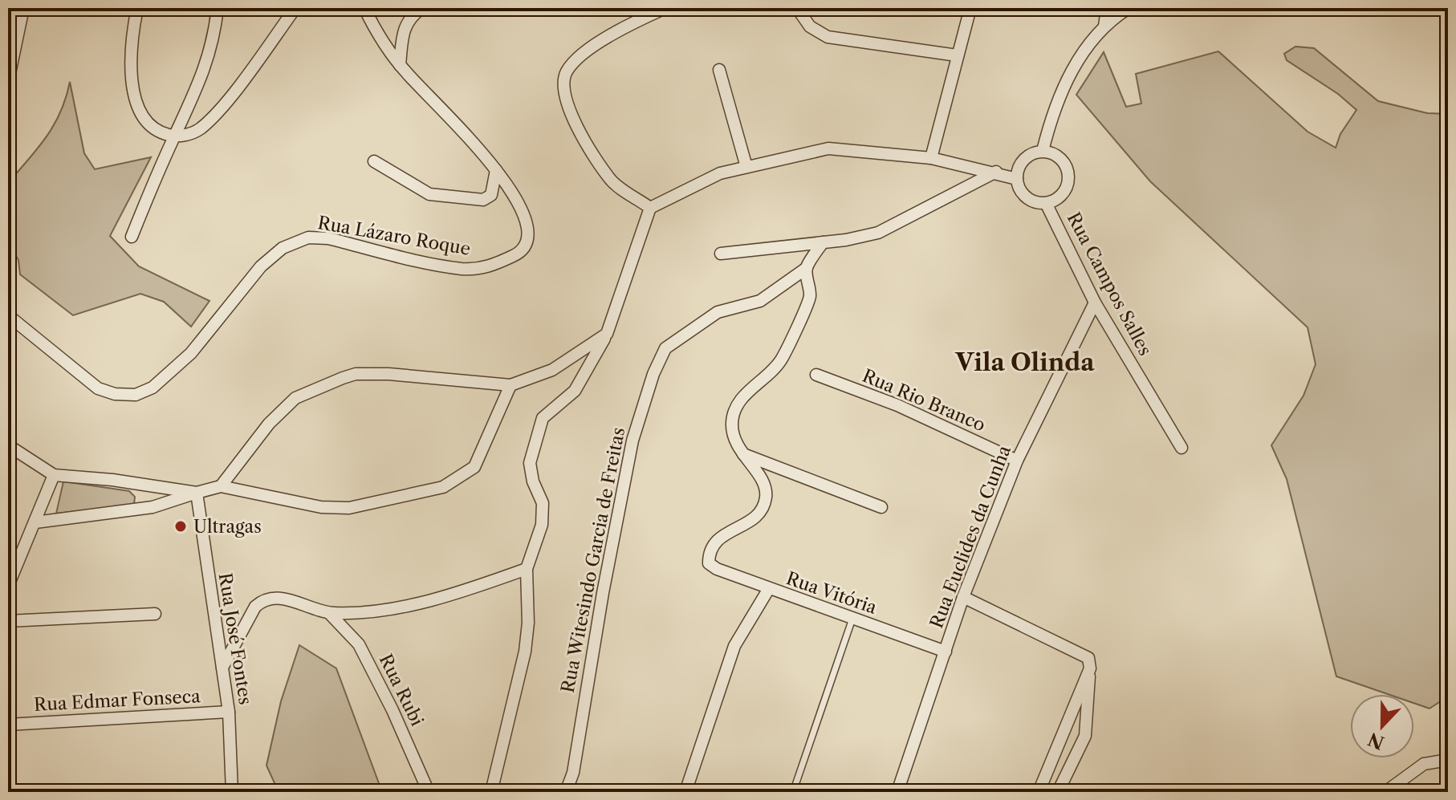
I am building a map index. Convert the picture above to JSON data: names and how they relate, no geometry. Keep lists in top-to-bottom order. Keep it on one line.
{"streets":{"street":["Rua Lázaro Roque","Rua Campos Salles","Rua Rio Branco","Rua Euclides da Cunha","Rua Witesindo Garcia de Freitas","Rua Vitória","Rua José Fontes","Rua Rubi","Rua Edmar Fonseca"]},"crossings":[["Rua Campos Salles","Rua Euclides da Cunha"],["Rua Rio Branco","Rua Euclides da Cunha"],["Rua Euclides da Cunha","Rua Vitória"],["Rua José Fontes","Rua Edmar Fonseca"]],"districts":["Vila Olinda"],"places":["Ultragas"],"north":"bottom"}
